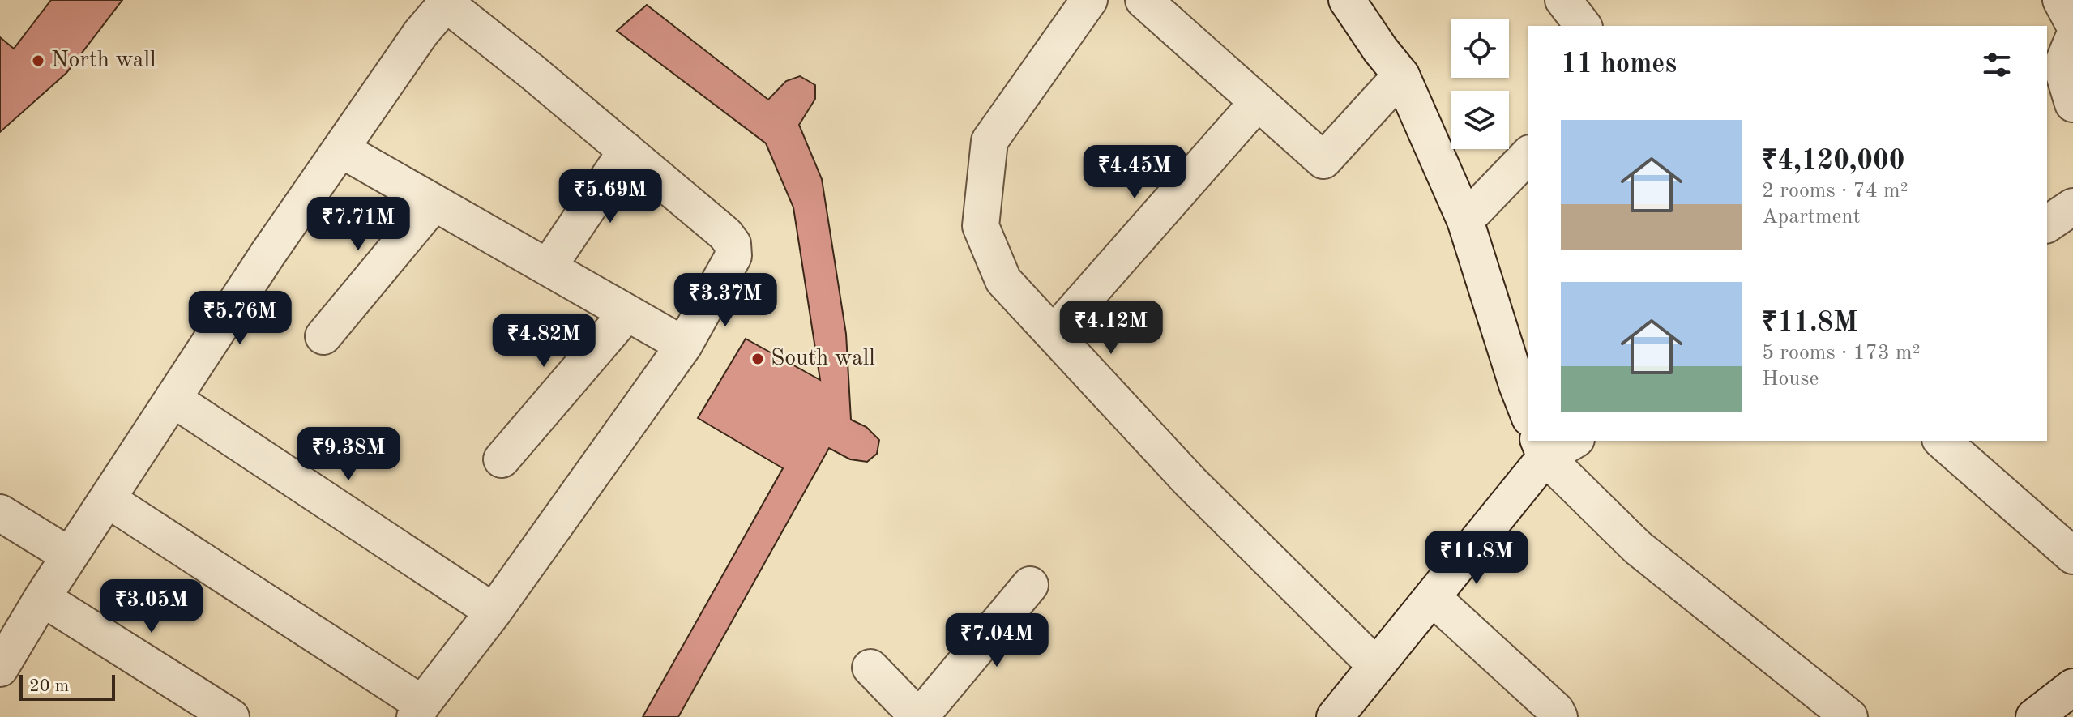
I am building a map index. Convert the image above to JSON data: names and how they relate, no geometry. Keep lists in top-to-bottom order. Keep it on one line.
{"places":["North wall","South wall"],"scale_bar":"20 m","page":{"heading":"11 homes","list":[{"name":"₹4,120,000","note":"2 rooms · 74 m² · Apartment"},{"name":"₹11.8M","note":"5 rooms · 173 m² · House"}],"price":["₹4.45M","₹5.69M","₹7.71M","₹3.37M","₹5.76M","₹4.12M","₹4.82M","₹9.38M","₹11.8M","₹3.05M","₹7.04M"],"scale":"20 m"}}
